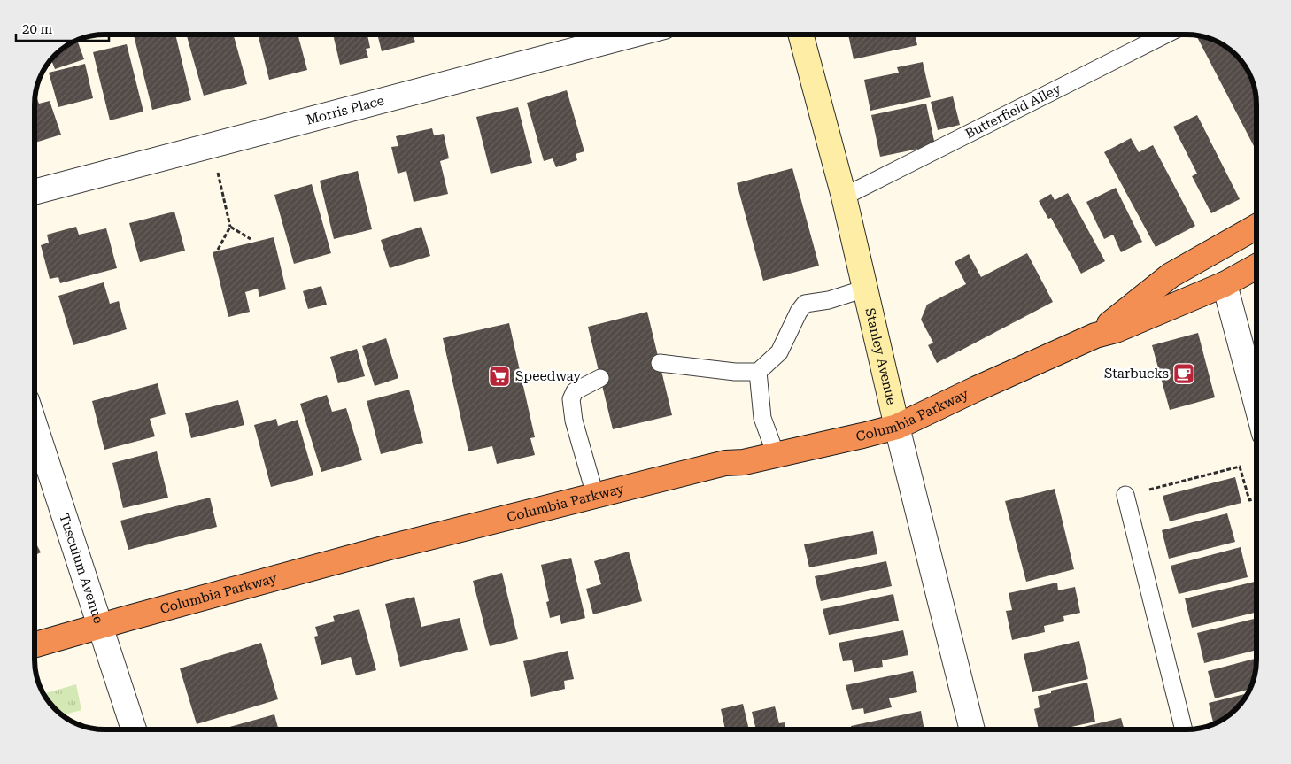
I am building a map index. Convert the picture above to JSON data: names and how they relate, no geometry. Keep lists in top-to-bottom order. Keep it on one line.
{"streets":{"highway":["Columbia Parkway"],"street":["Morris Place","Stanley Avenue","Tusculum Avenue"],"lane":["Butterfield Alley"]},"crossings":[["Butterfield Alley","Stanley Avenue"],["Stanley Avenue","Columbia Parkway"],["Columbia Parkway","Tusculum Avenue"]],"places":{"cafe":["Starbucks"],"supermarket":["Speedway"]},"scale_bar":"20 m"}
